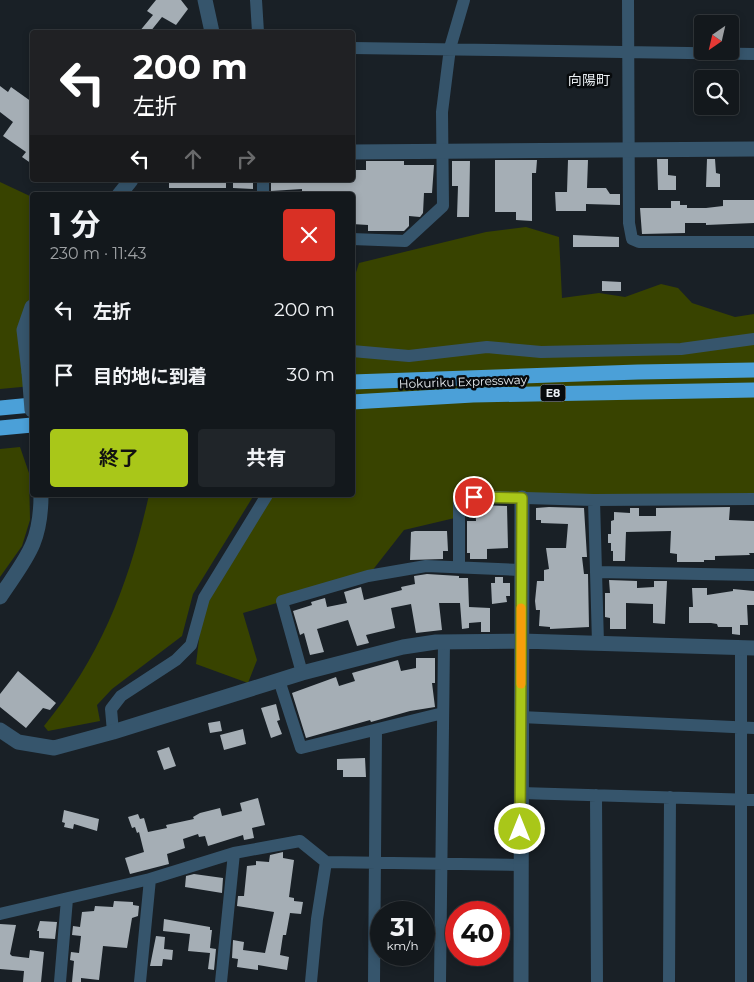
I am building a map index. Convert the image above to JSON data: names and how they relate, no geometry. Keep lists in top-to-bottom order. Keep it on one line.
{"streets":{"highway":["Hokuriku Expressway","E8"]},"districts":["向陽町"],"north":"bottom left","page":{"turn":["200 m","左折"],"heading":["1 分","230 m · 11:43"],"list":[{"name":"左折","value":"200 m"},{"name":"目的地に到着","value":"30 m"}],"buttons":["終了","共有"],"speed":"31 km/h","limit":"40"}}
